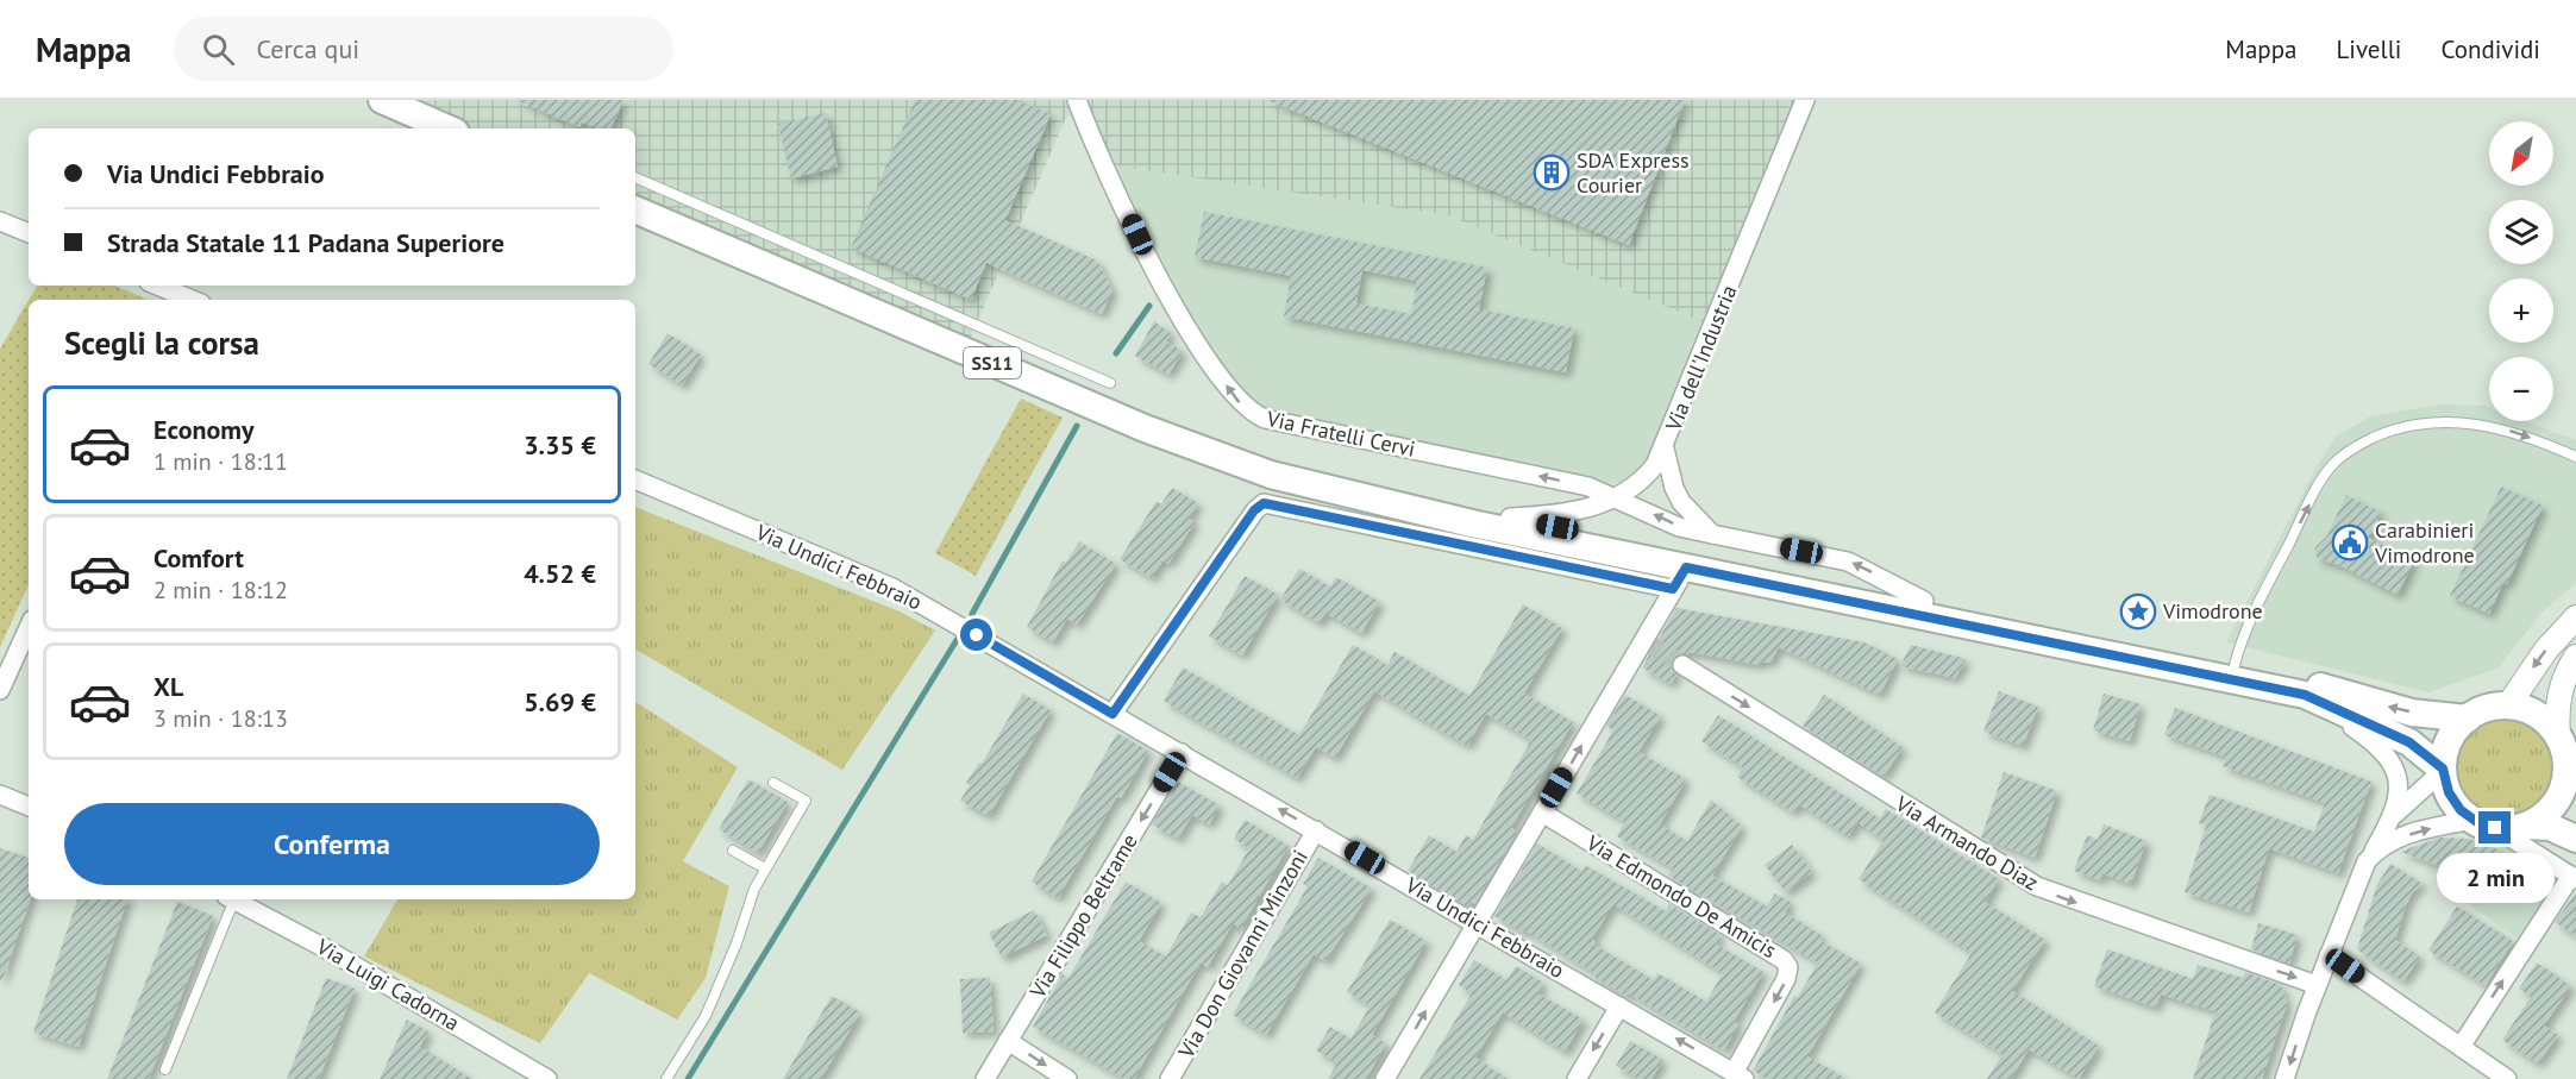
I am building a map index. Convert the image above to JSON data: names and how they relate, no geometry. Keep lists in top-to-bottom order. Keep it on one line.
{"streets":{"main road":["SS11"],"street":["Via dell'Industria","Via Fratelli Cervi","Via Undici Febbraio","Via Armando Diaz","Via Edmondo De Amicis","Via Filippo Beltrame","Via Don Giovanni Minzoni","Via Luigi Cadorna"]},"crossings":[["Via dell'Industria","SS11"],["Via dell'Industria","Via Fratelli Cervi"],["SS11","Via Fratelli Cervi"],["Via Undici Febbraio","Via Edmondo De Amicis"],["Via Undici Febbraio","Via Filippo Beltrame"],["Via Undici Febbraio","Via Don Giovanni Minzoni"]],"one_way":["Via Fratelli Cervi","Via Armando Diaz","Via Edmondo De Amicis","Via Filippo Beltrame"],"places":{"building":["SDA Express Courier"],"public building":["Carabinieri Vimodrone"],"place":["Vimodrone"]},"north":"bottom left","page":{"header":"Mappa","search":"Cerca qui","nav":["Mappa","Livelli","Condividi"],"map_buttons":["+","−"],"banner":["Via Undici Febbraio","Strada Statale 11 Padana Superiore"],"heading":"Scegli la corsa","list":[{"name":"Economy","note":"1 min · 18:11","value":"3.35 €"},{"name":"Comfort","note":"2 min · 18:12","value":"4.52 €"},{"name":"XL","note":"3 min · 18:13","value":"5.69 €"}],"buttons":"Conferma","bubble":"2 min"}}
